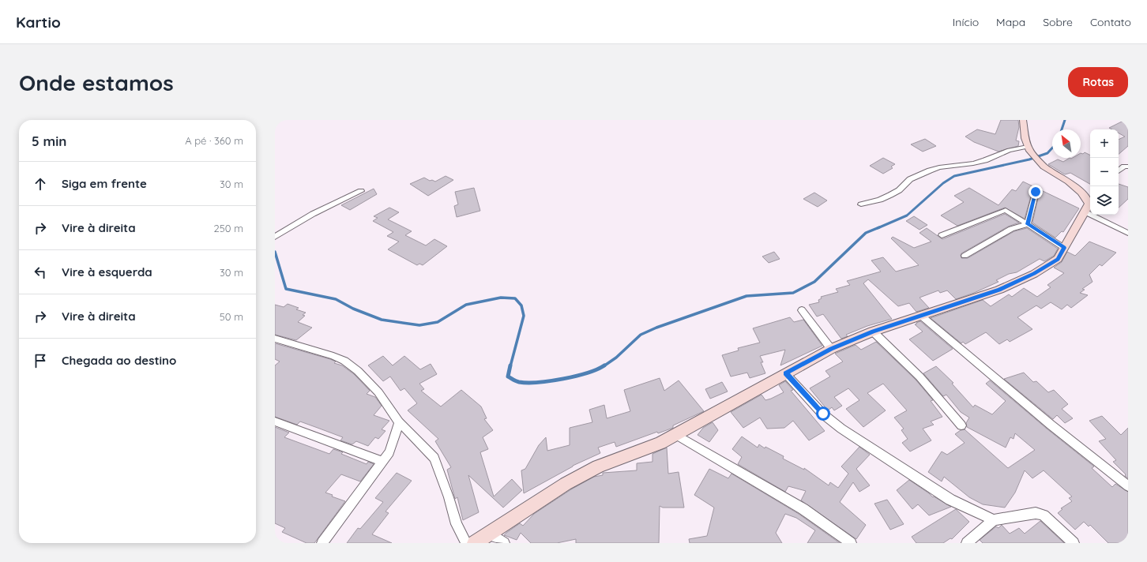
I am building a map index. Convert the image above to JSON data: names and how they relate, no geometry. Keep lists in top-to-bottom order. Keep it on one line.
{"north":"top left","page":{"header":"Kartio","nav":["Início","Mapa","Sobre","Contato"],"buttons":"Rotas","title":"Onde estamos","heading":["5 min","A pé · 360 m"],"map_buttons":["+","−"],"list":[["Siga em frente","30 m"],["Vire à direita","250 m"],["Vire à esquerda","30 m"],["Vire à direita","50 m"],"Chegada ao destino"]}}
